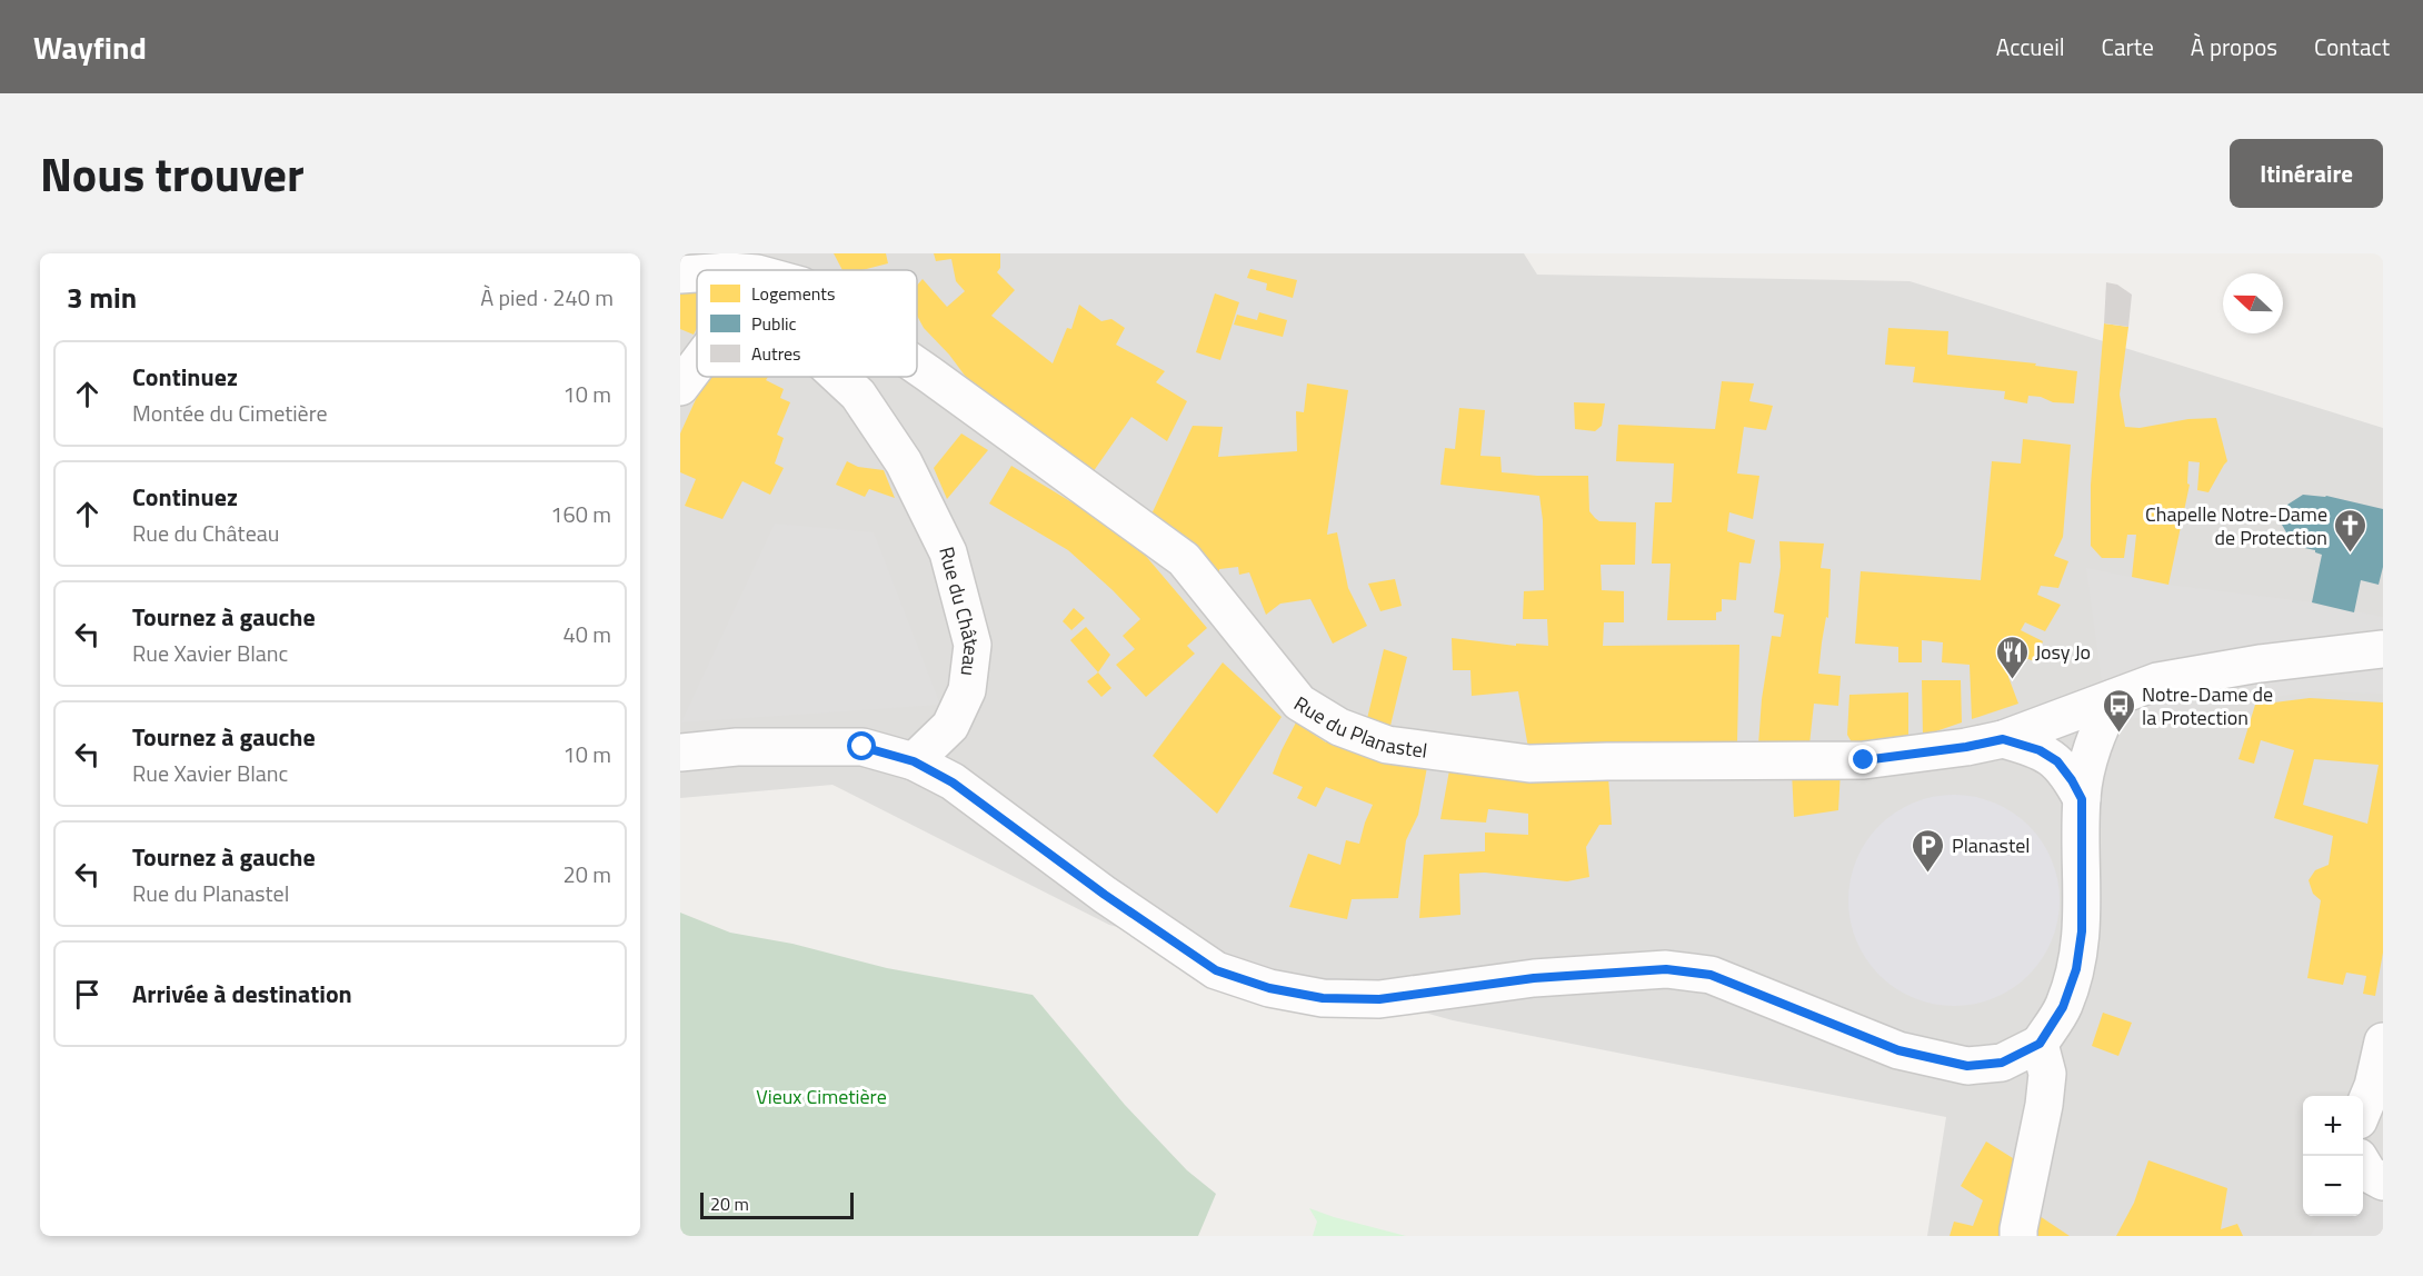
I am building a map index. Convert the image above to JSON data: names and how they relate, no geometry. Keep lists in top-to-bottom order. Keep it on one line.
{"streets":{"street":["Rue du Château","Rue du Planastel"]},"parks":["Vieux Cimetière"],"places":{"church":["Chapelle Notre-Dame de Protection"],"restaurant":["Josy Jo"],"bus stop":["Notre-Dame de la Protection"],"parking":["Planastel"]},"legend":["Logements","Public","Autres"],"scale_bar":"20 m","north":"left","page":{"header":"Wayfind","nav":["Accueil","Carte","À propos","Contact"],"title":"Nous trouver","buttons":"Itinéraire","heading":["3 min","À pied · 240 m"],"list":[["Continuez","Montée du Cimetière","10 m"],["Continuez","Rue du Château","160 m"],["Tournez à gauche","Rue Xavier Blanc","40 m"],["Tournez à gauche","Rue Xavier Blanc","10 m"],["Tournez à gauche","Rue du Planastel","20 m"],"Arrivée à destination"],"map_buttons":["+","−"],"scale":"20 m"}}
